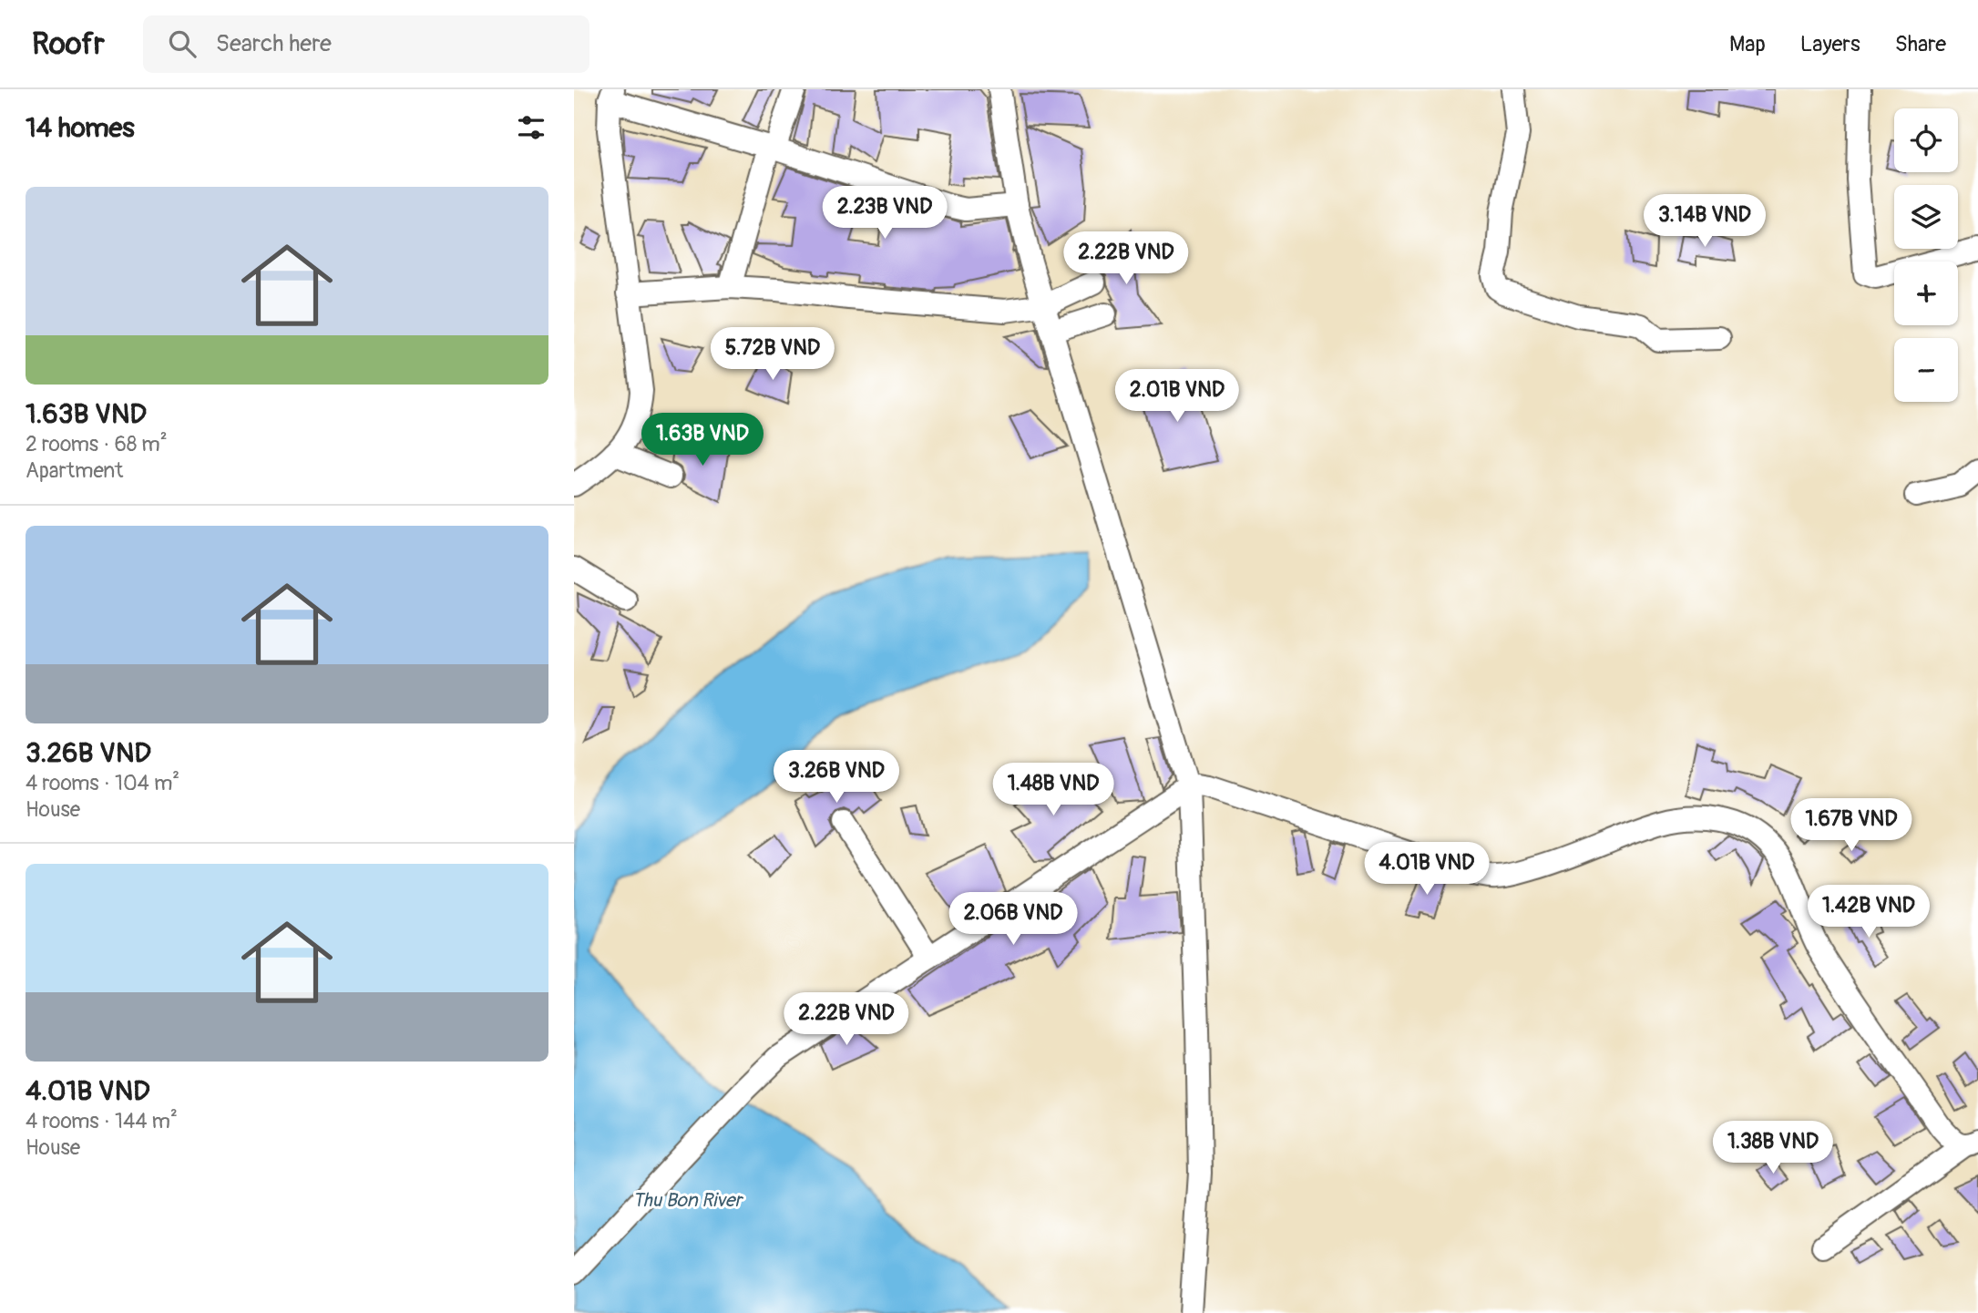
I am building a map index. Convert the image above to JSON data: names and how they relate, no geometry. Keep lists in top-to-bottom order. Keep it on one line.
{"water":["Thu Bon River"],"page":{"header":"Roofr","search":"Search here","nav":["Map","Layers","Share"],"heading":"14 homes","map_buttons":["+","−"],"list":[{"name":"1.63B VND","note":"2 rooms · 68 m² · Apartment"},{"name":"3.26B VND","note":"4 rooms · 104 m² · House"},{"name":"4.01B VND","note":"4 rooms · 144 m² · House"}],"price":["2.23B VND","3.14B VND","2.22B VND","5.72B VND","2.01B VND","1.63B VND","3.26B VND","1.48B VND","1.67B VND","4.01B VND","1.42B VND","2.06B VND","2.22B VND","1.38B VND"]}}
